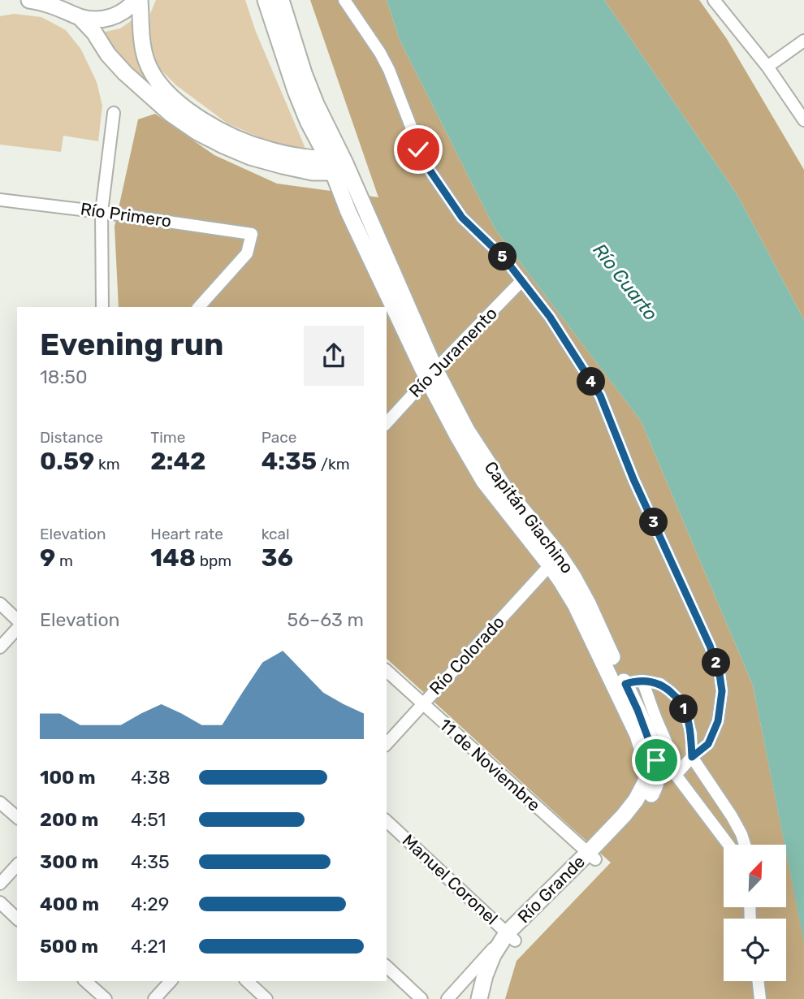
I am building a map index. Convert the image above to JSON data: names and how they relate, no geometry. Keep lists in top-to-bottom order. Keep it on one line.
{"streets":{"main road":["Capitán Giachino","Río Grande"],"street":["Río Primero","Río Juramento","Río Colorado","11 de Noviembre","Manuel Coronel"]},"crossings":[["Río Juramento","Capitán Giachino"],["Capitán Giachino","Río Colorado"],["Capitán Giachino","11 de Noviembre"],["Capitán Giachino","Río Grande"],["Río Colorado","11 de Noviembre"],["11 de Noviembre","Río Grande"],["Manuel Coronel","Río Grande"]],"water":["Río Cuarto"],"north":"top right","page":{"pins":["5","4","3","2","1"],"heading":["Evening run","18:50"],"stats":[["Distance","0.59 km"],["Time","2:42"],["Pace","4:35 /km"],["Elevation","9 m"],["Heart rate","148 bpm"],["kcal","36"]],"chart":["Elevation","56–63 m"],"list":[{"name":"100 m","note":"4:38"},{"name":"200 m","note":"4:51"},{"name":"300 m","note":"4:35"},{"name":"400 m","note":"4:29"},{"name":"500 m","note":"4:21"}]}}
